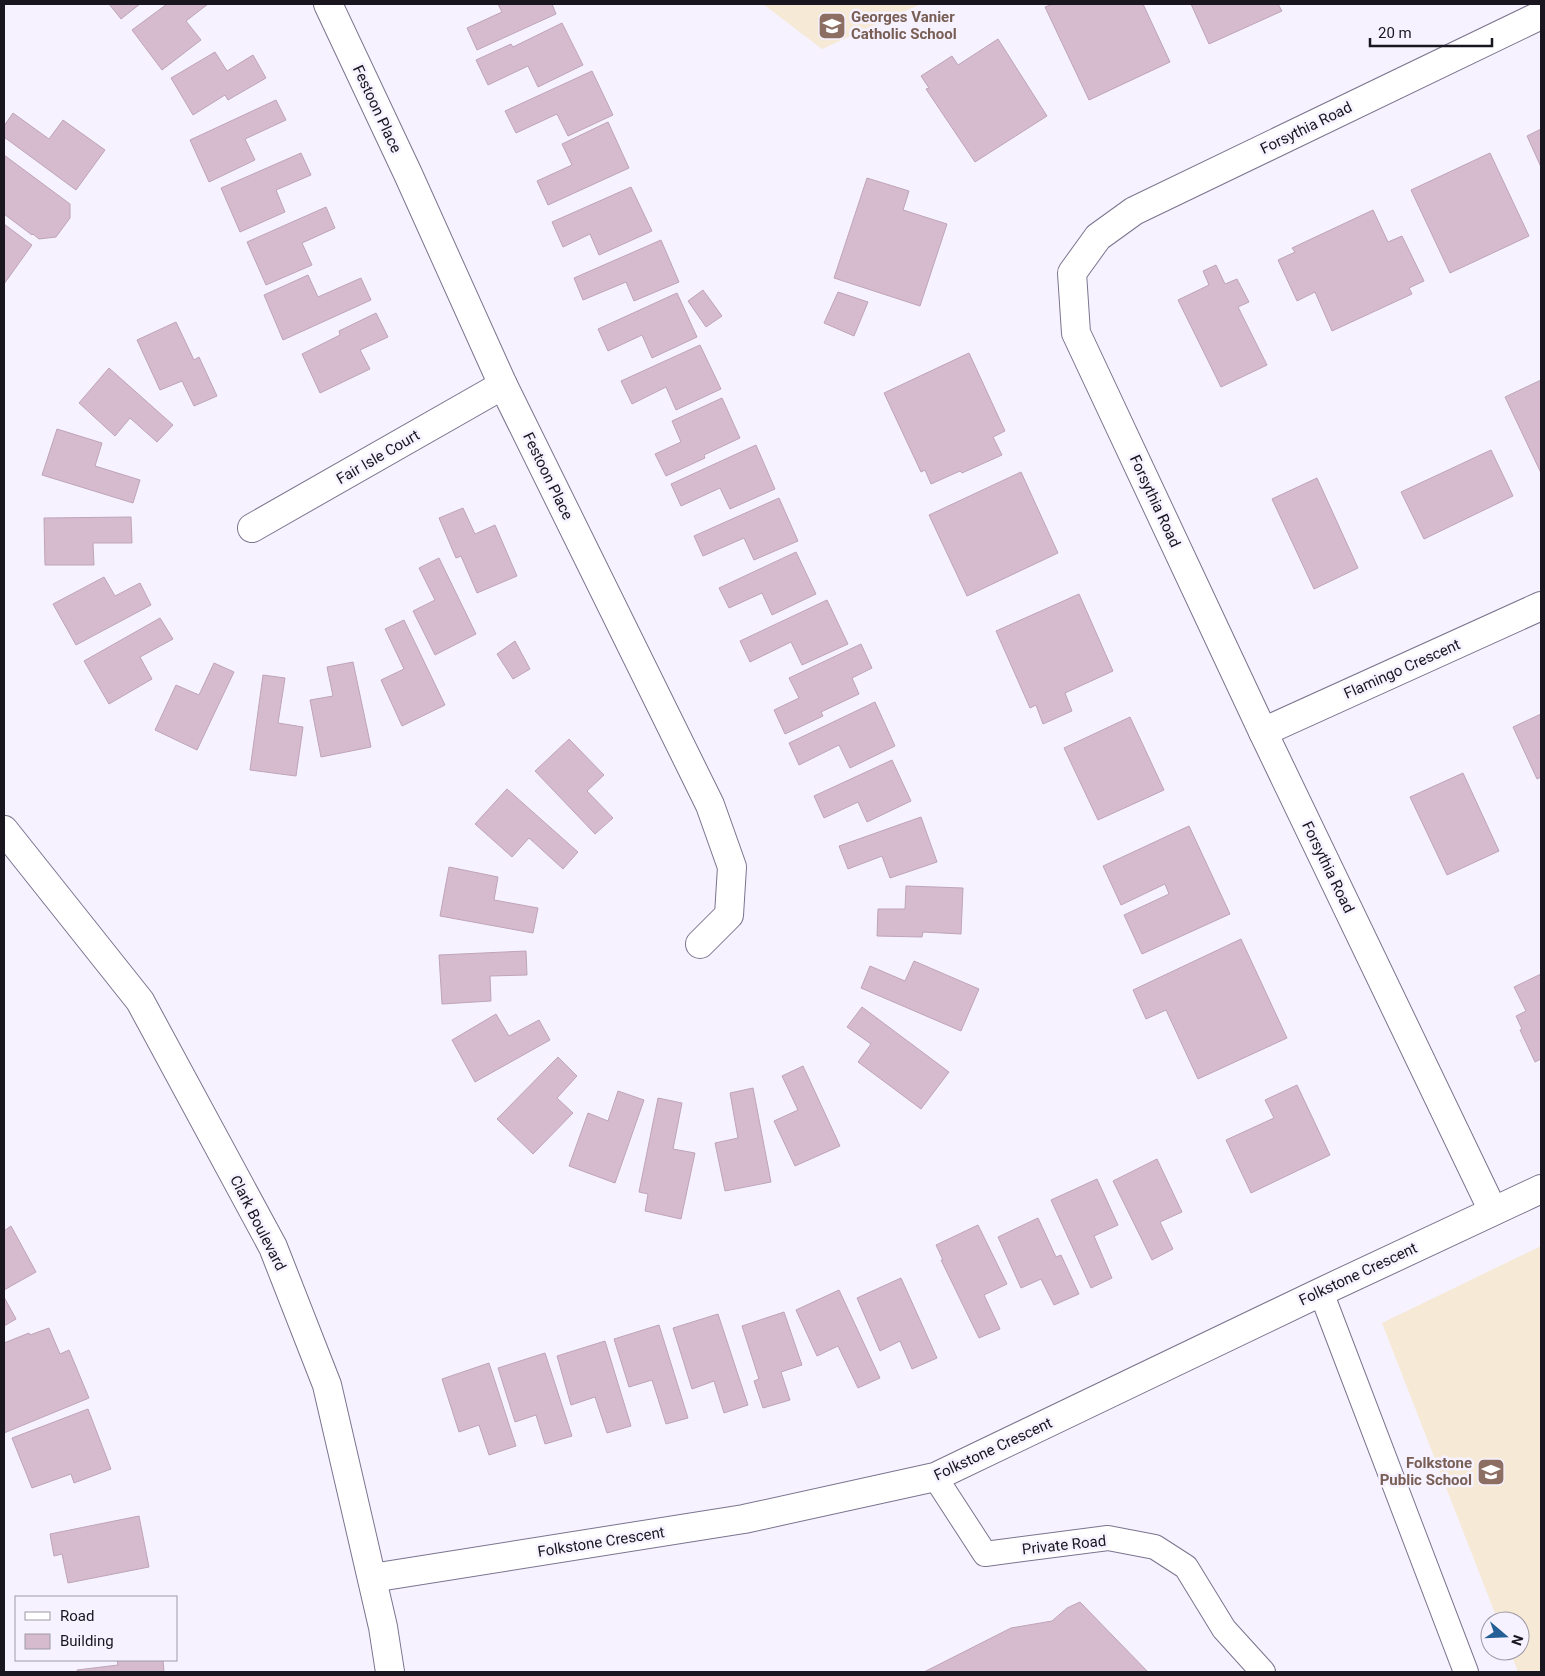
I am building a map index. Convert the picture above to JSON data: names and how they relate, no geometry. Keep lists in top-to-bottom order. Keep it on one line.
{"streets":{"street":["Festoon Place","Forsythia Road","Fair Isle Court","Flamingo Crescent","Clark Boulevard","Folkstone Crescent"],"lane":["Private Road"]},"crossings":[["Festoon Place","Fair Isle Court"],["Forsythia Road","Flamingo Crescent"],["Forsythia Road","Folkstone Crescent"],["Clark Boulevard","Folkstone Crescent"],["Folkstone Crescent","Private Road"]],"places":{"school or university":["Georges Vanier Catholic School","Folkstone Public School"]},"legend":["Road","Building"],"scale_bar":"20 m","north":"right"}
